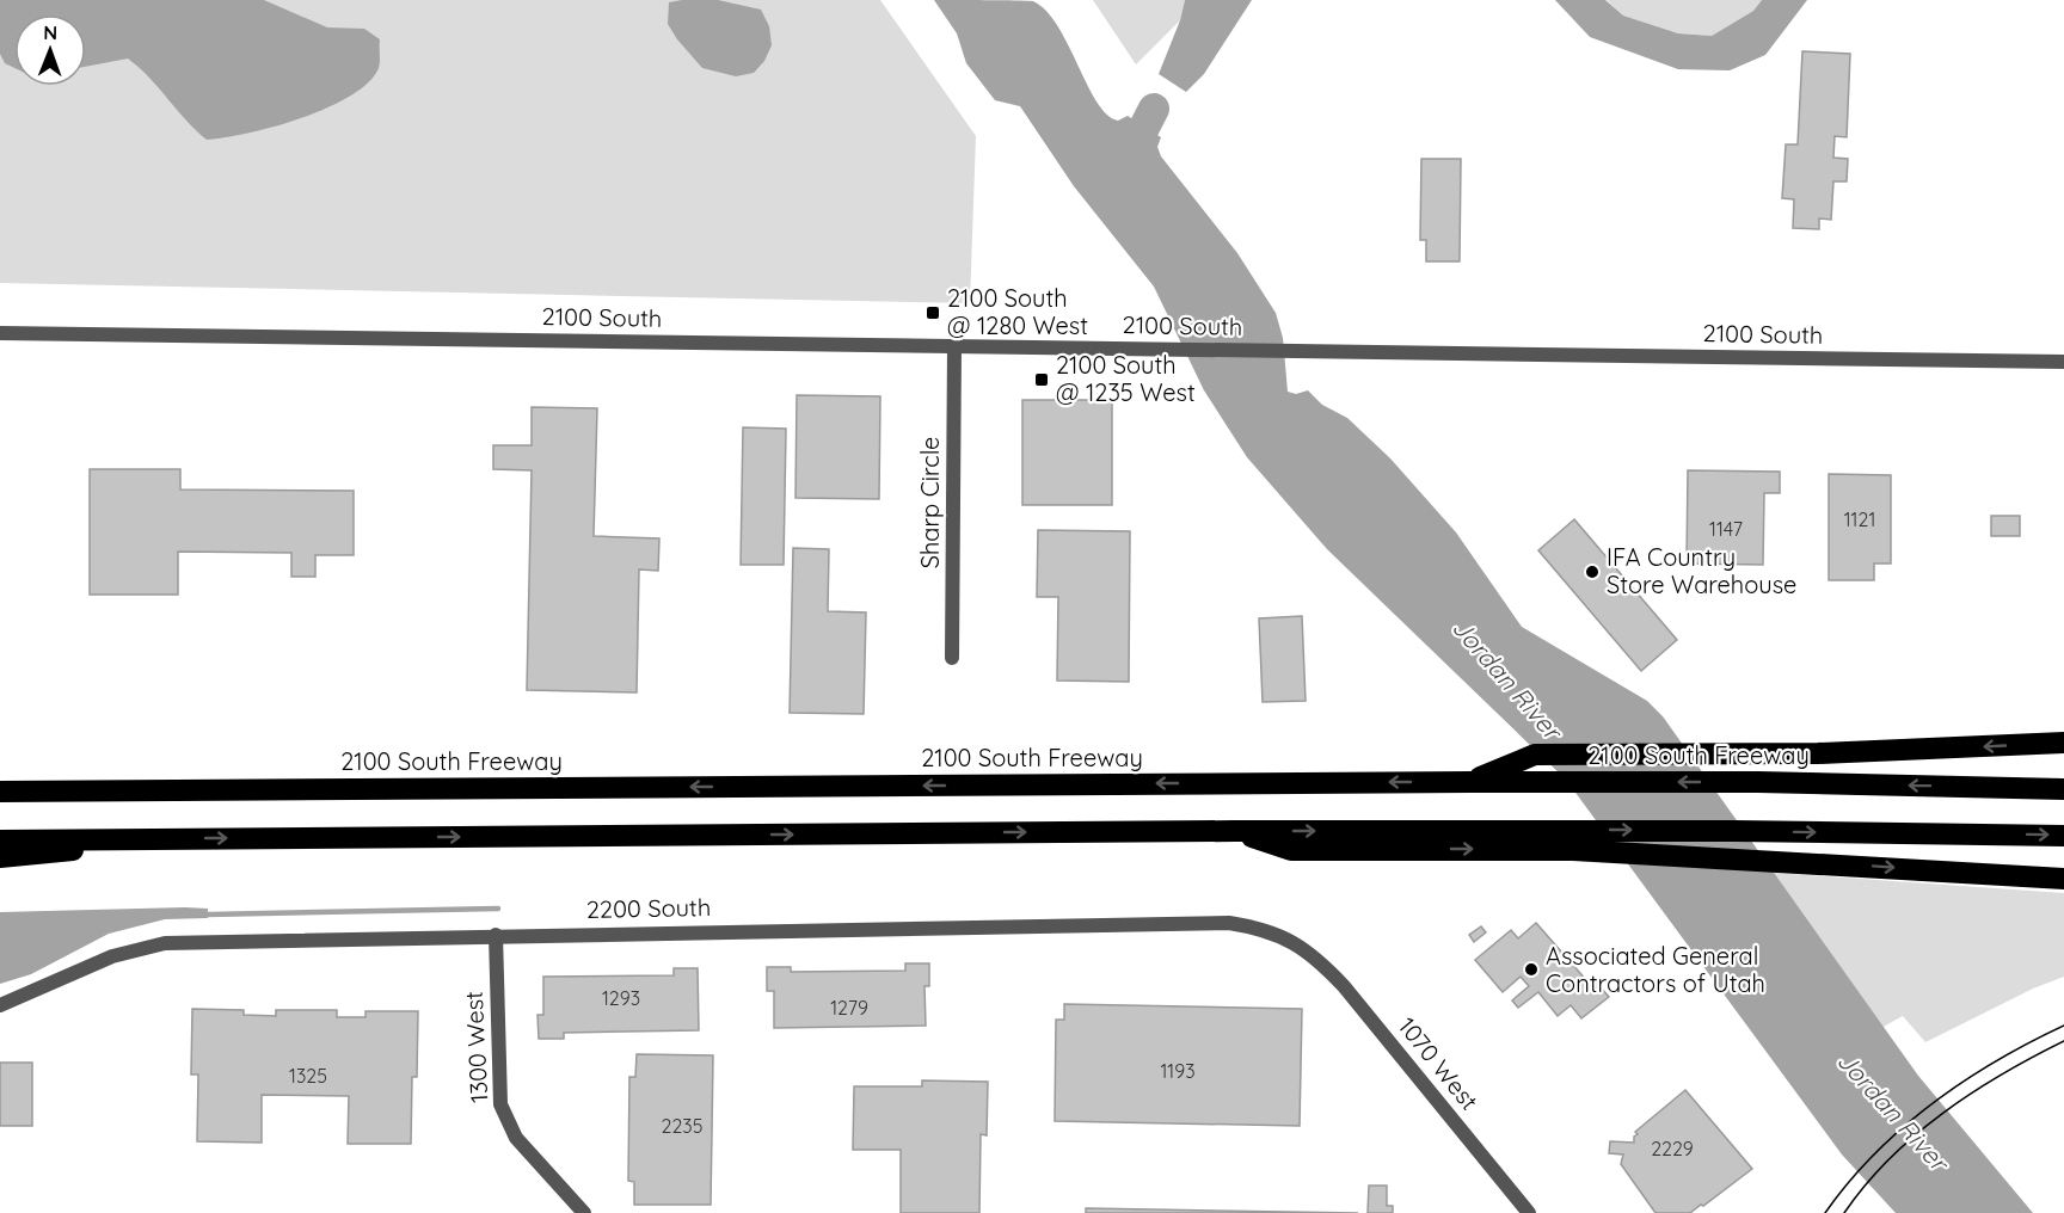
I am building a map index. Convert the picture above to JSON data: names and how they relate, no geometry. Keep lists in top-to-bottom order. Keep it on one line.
{"streets":{"highway":["2100 South Freeway"],"street":["2100 South","Sharp Circle","2200 South","1300 West","1070 West"]},"crossings":[["2100 South","Sharp Circle"],["2200 South","1300 West"],["2200 South","1070 West"]],"water":["Jordan River"],"places":{"transit":["2100 South @ 1280 West","2100 South @ 1235 West"],"other":["IFA Country Store Warehouse","Associated General Contractors of Utah"]},"house_numbers":["1121","1147","1293","1279","1193","1325","2235","2229"],"north":"top"}
